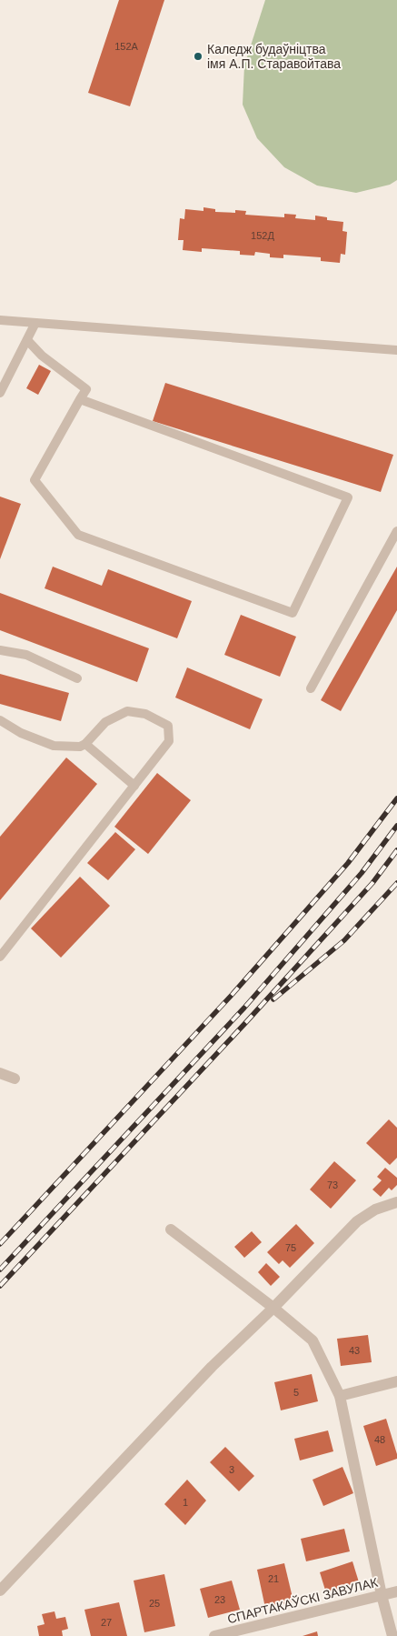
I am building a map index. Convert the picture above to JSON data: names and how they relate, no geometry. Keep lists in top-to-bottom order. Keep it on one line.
{"streets":{"street":["СПАРТАКАЎСКІ ЗАВУЛАК"]},"places":["Каледж будаўніцтва імя А.П. Старавойтава"],"house_numbers":["152А","152Д","73","75","43","5","48","3","1","21","23","25","27"]}
